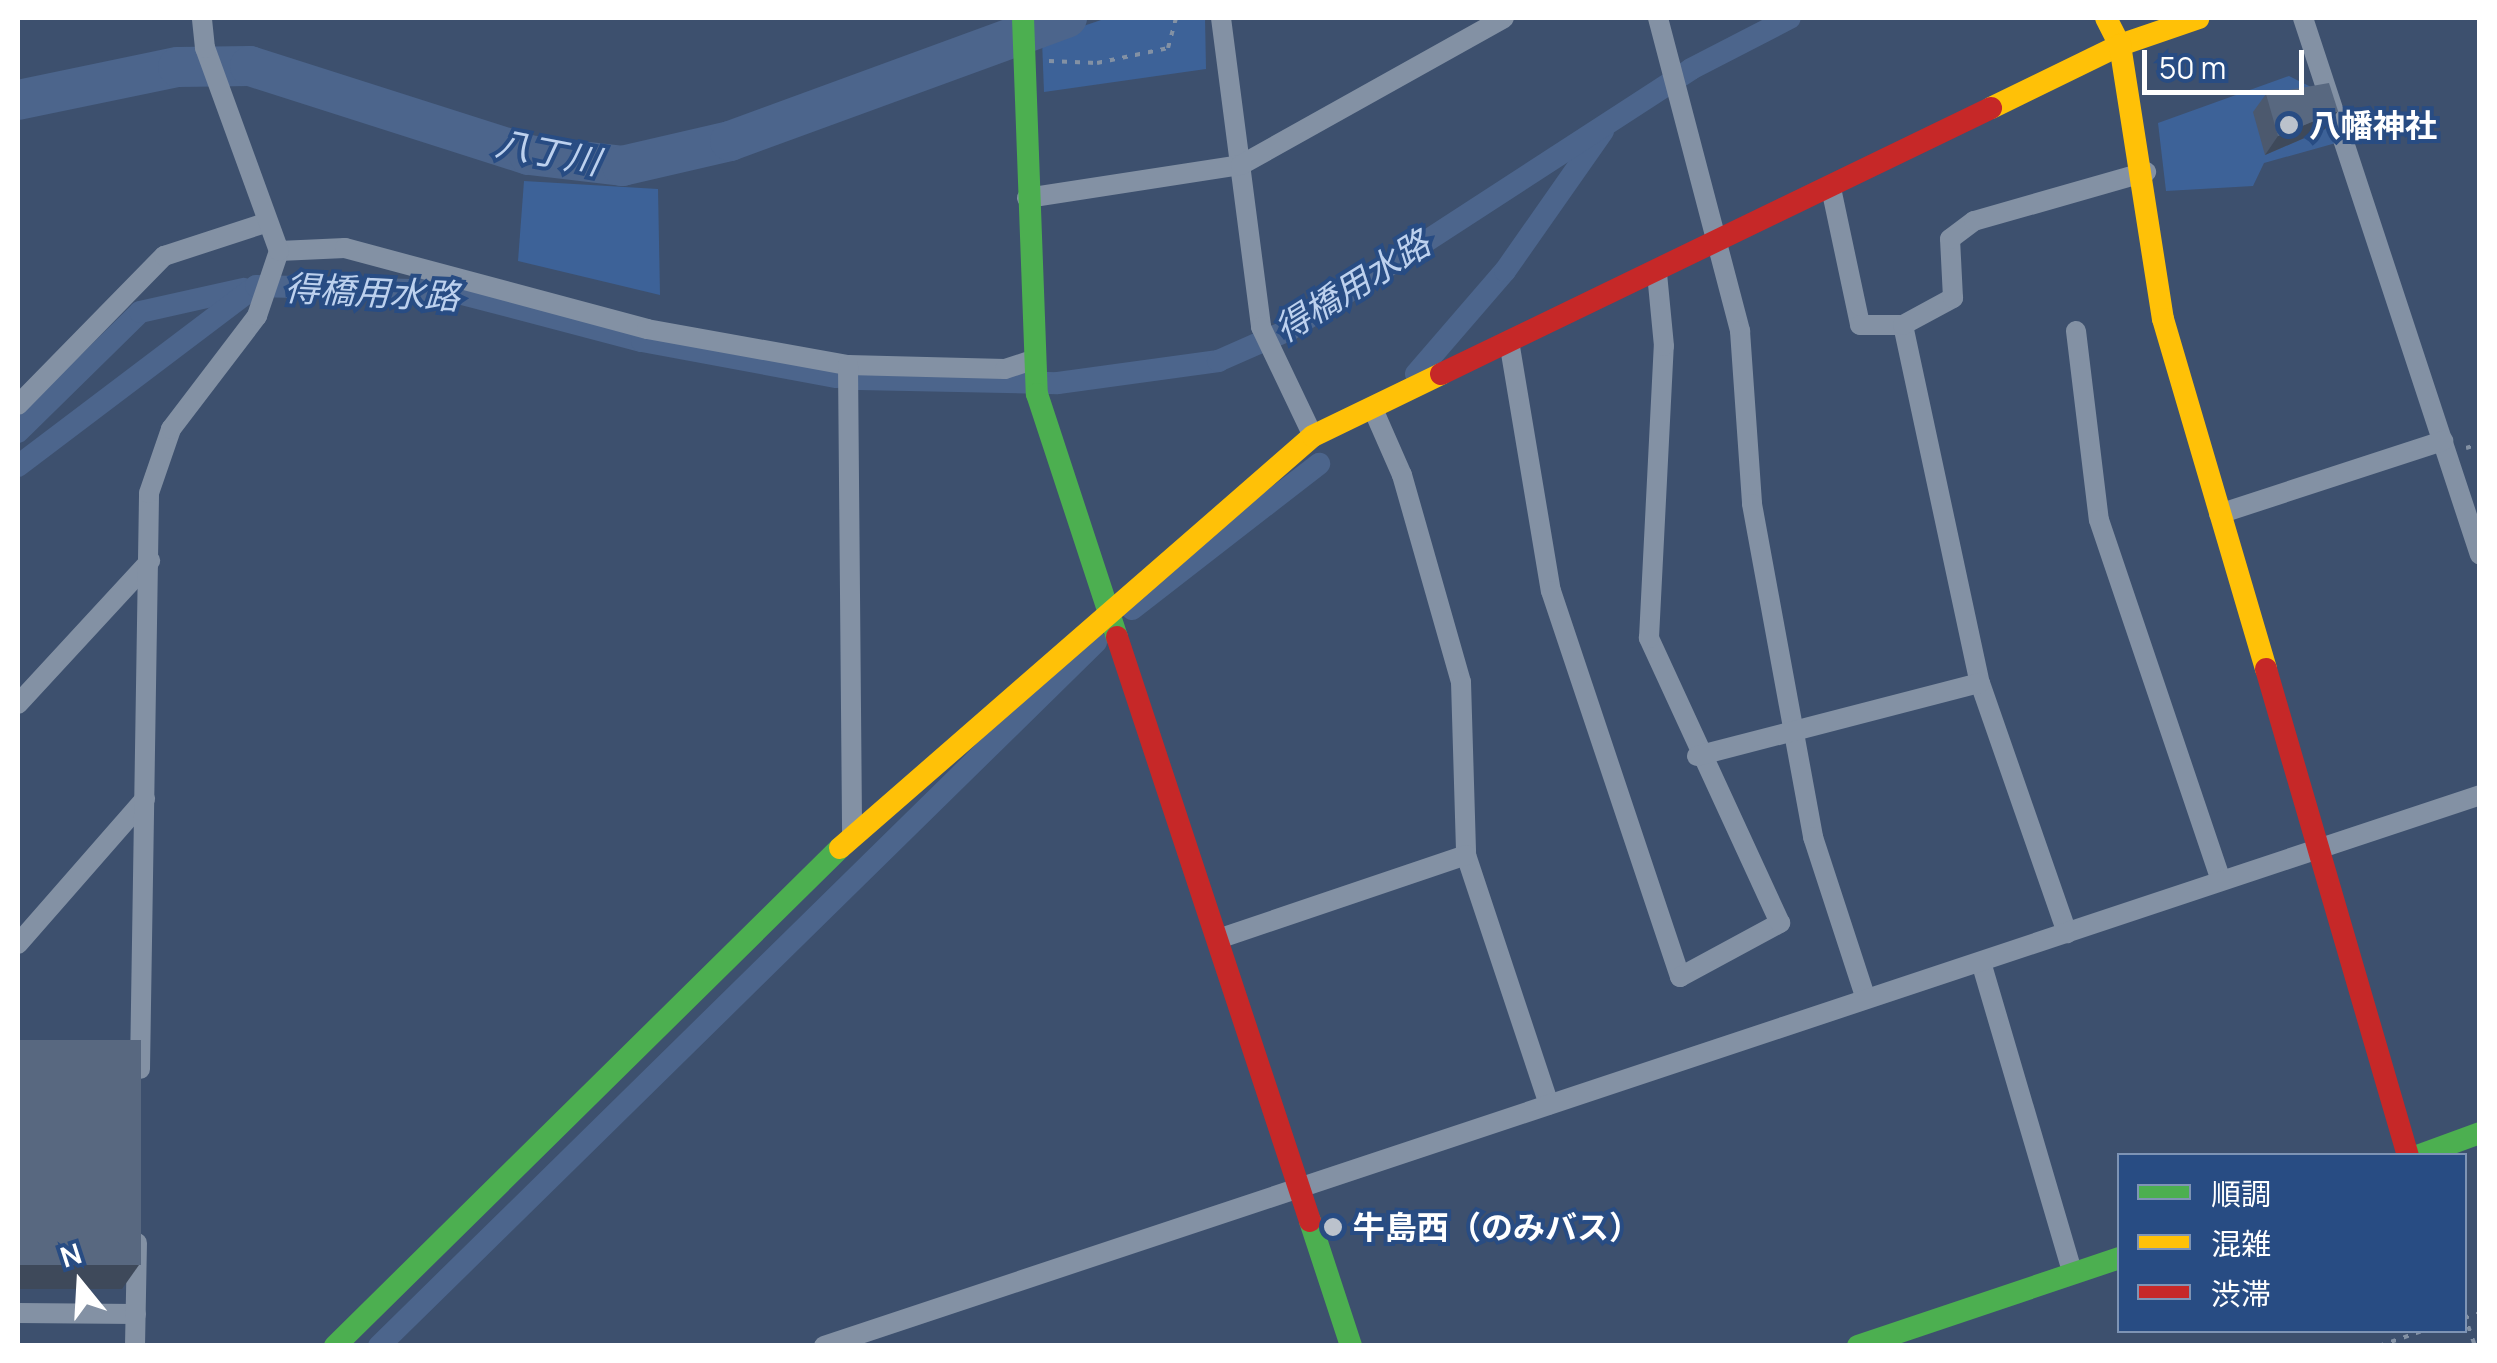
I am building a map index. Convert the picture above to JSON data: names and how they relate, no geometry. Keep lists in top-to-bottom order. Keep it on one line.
{"water":["八丁川","得橋用水路"],"places":["八幡神社","牛島西（のみバス）"],"legend":["順調","混雑","渋滞"],"scale_bar":"50 m","north":"top"}
